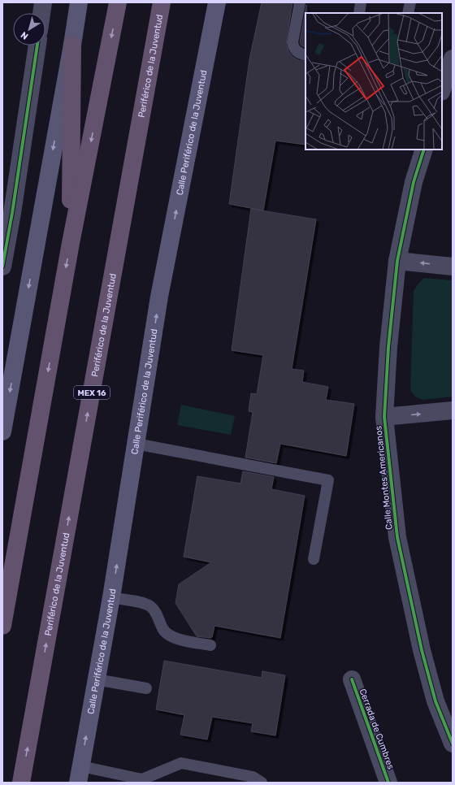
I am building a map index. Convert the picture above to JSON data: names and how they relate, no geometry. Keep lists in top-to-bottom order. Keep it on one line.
{"streets":{"highway":["Periférico de la Juventud","MEX 16"],"main road":["Calle Periférico de la Juventud"],"street":["Calle Montes Americanos","Cerrada de Cumbres"]},"north":"bottom left"}
